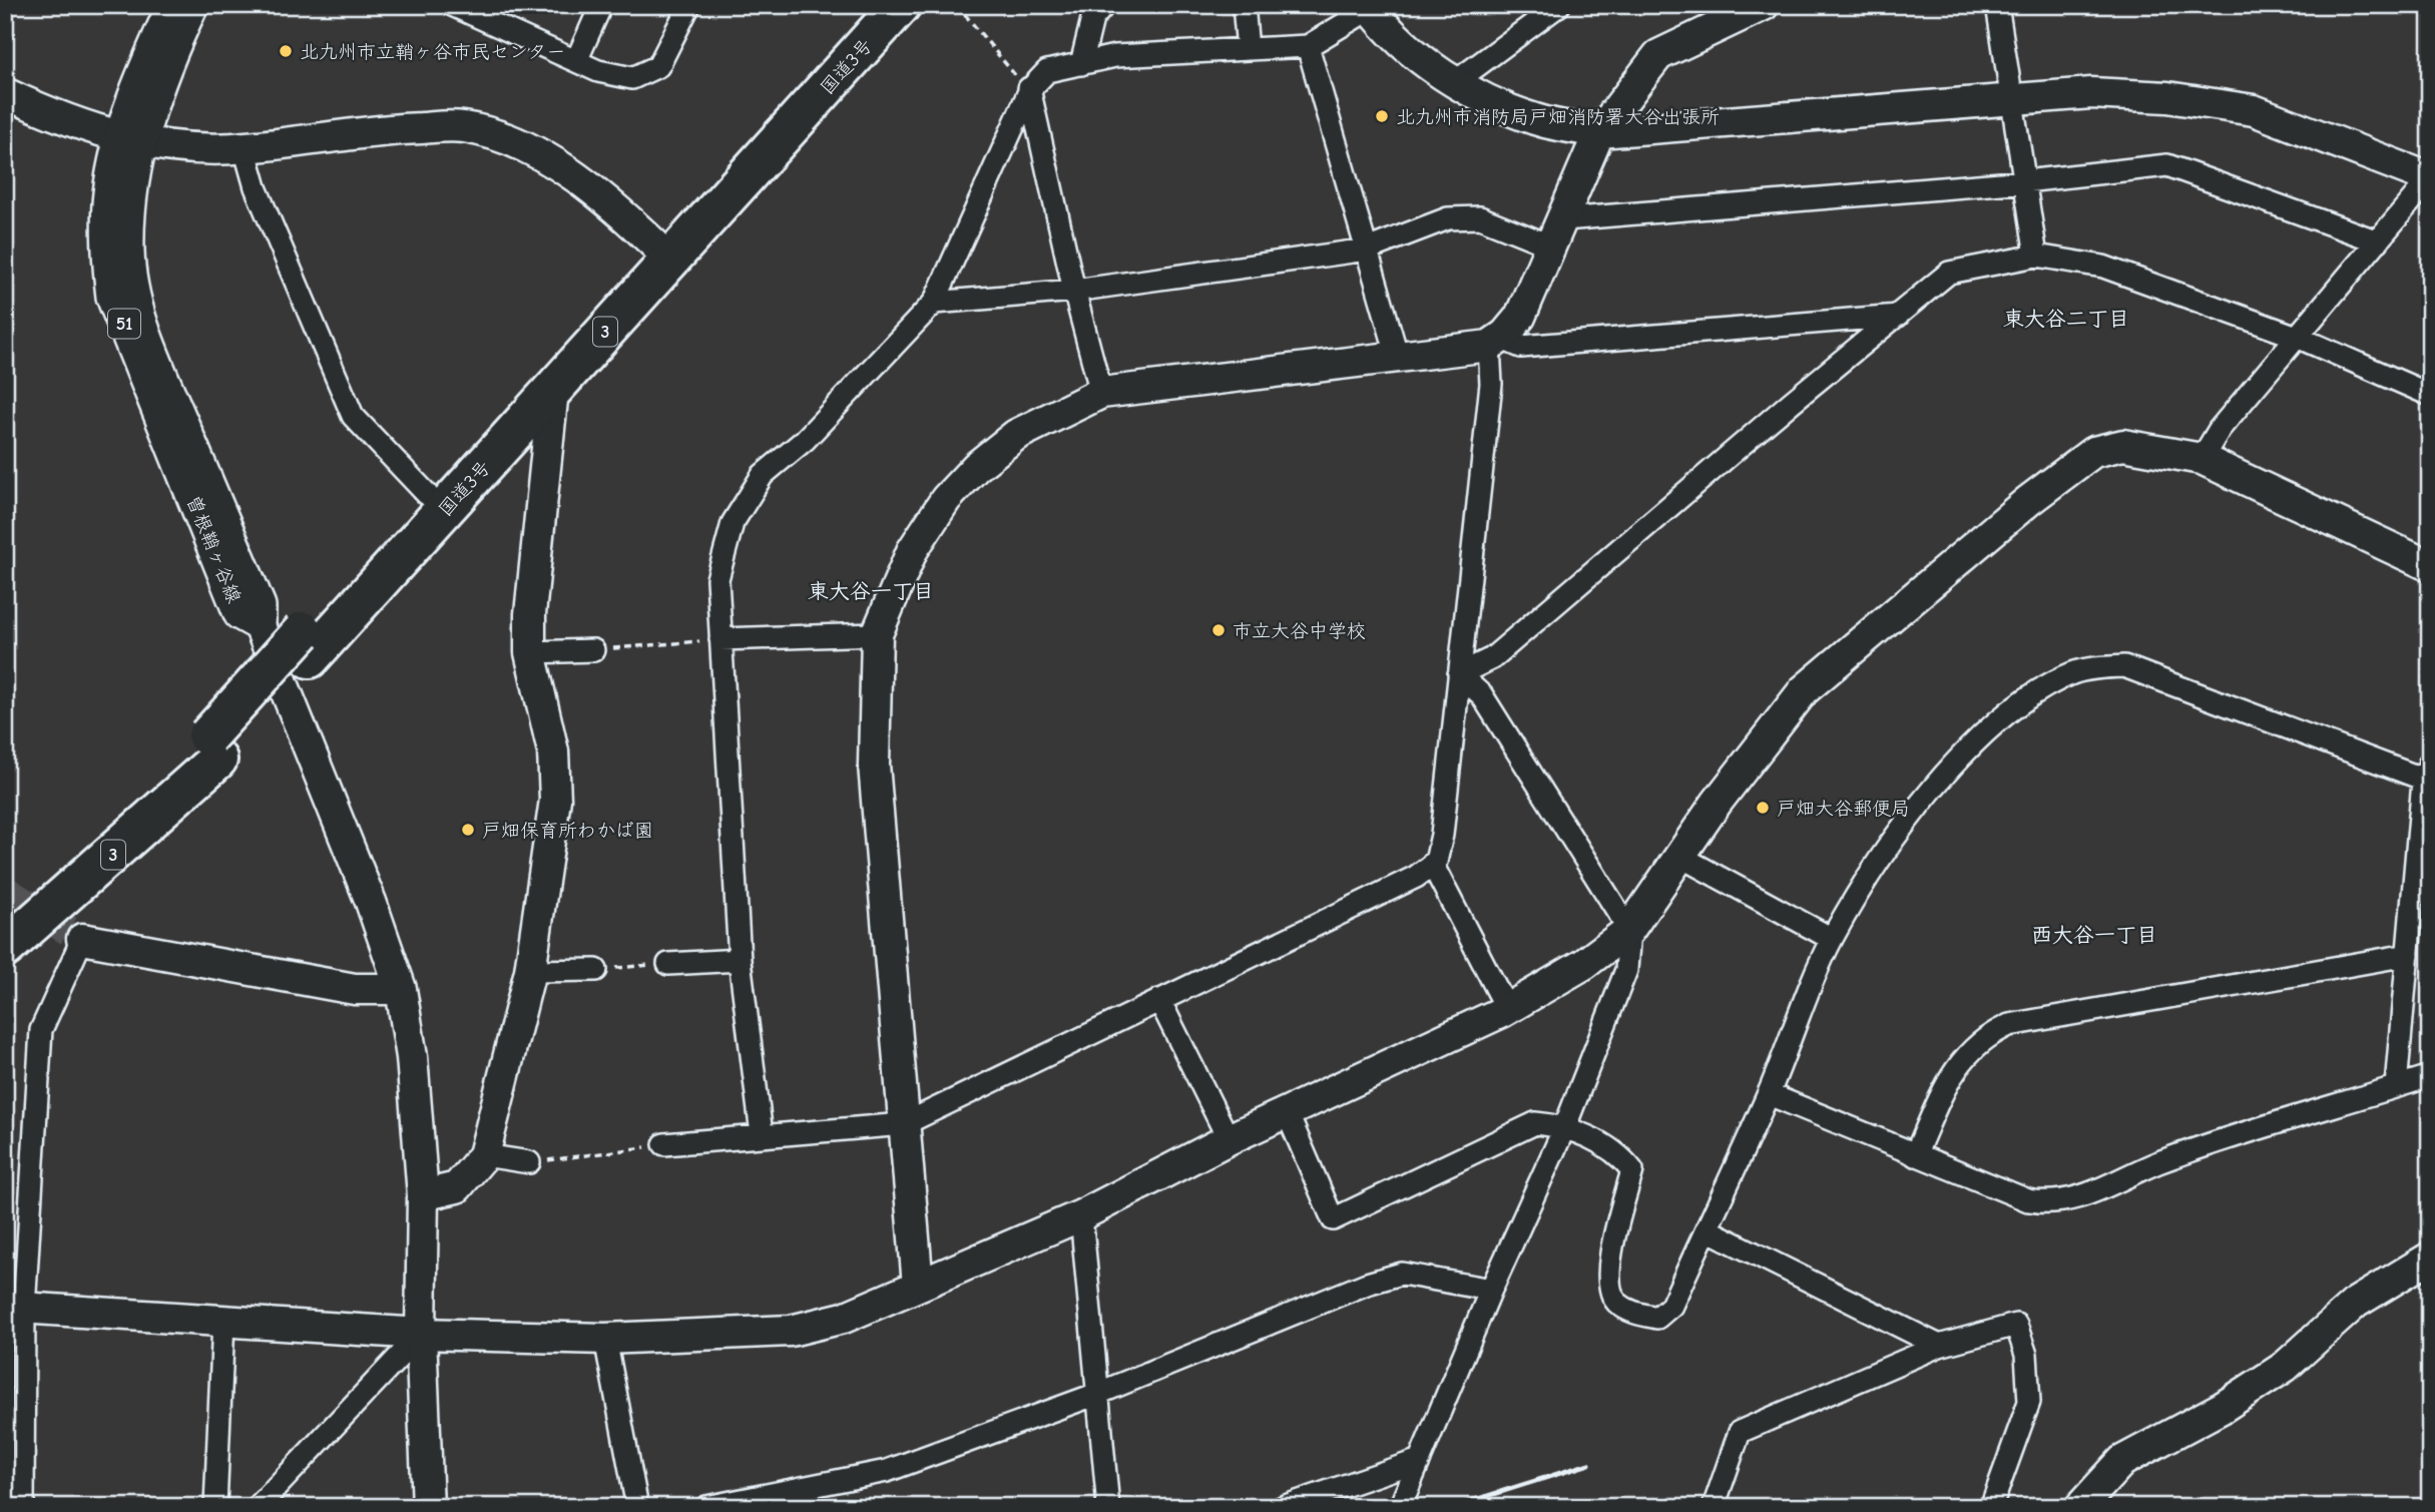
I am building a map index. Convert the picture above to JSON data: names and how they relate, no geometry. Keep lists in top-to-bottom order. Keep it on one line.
{"streets":{"highway":["国道3号","3"],"main road":["51","曽根鞘ヶ谷線"]},"districts":["東大谷二丁目","東大谷一丁目","西大谷一丁目"],"places":["北九州市立鞘ヶ谷市民センター","北九州市消防局戸畑消防署大谷出張所","市立大谷中学校","戸畑大谷郵便局","戸畑保育所わかば園"]}
